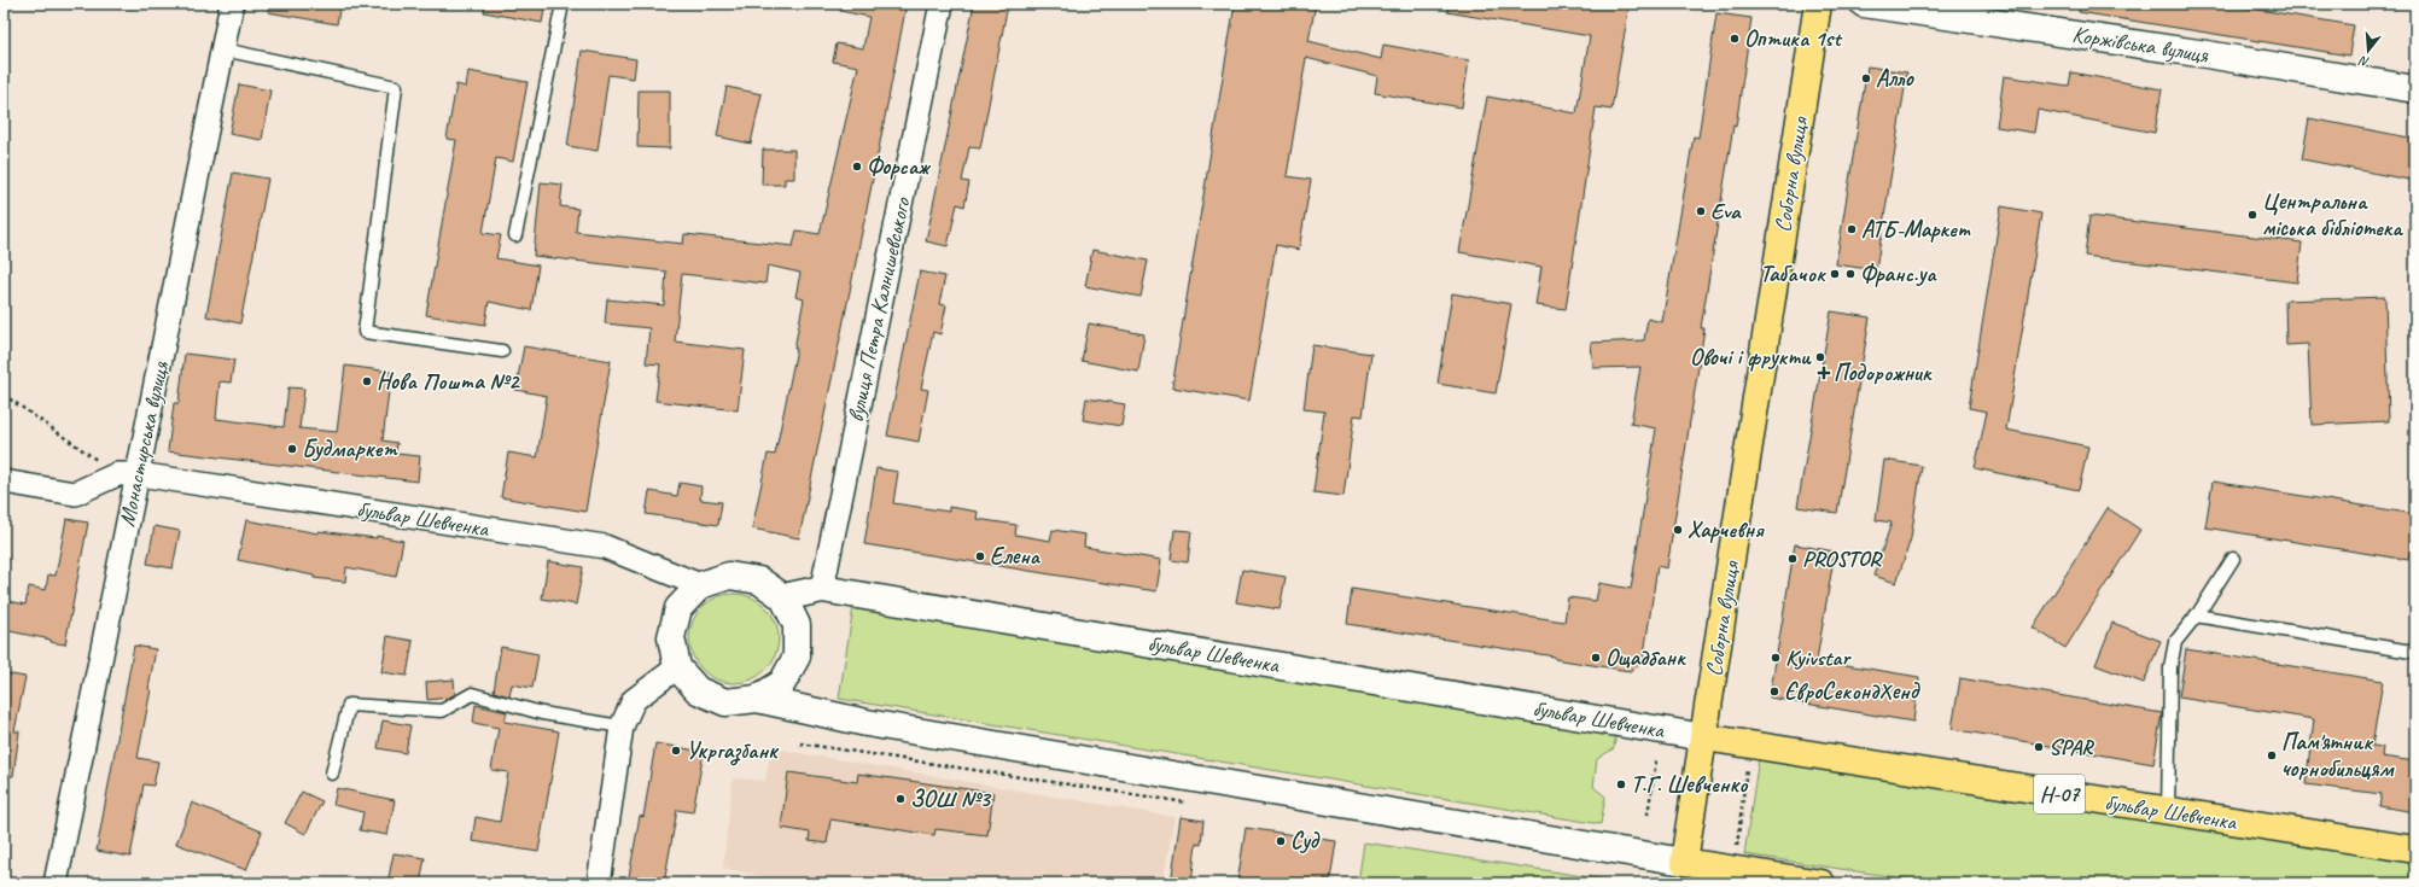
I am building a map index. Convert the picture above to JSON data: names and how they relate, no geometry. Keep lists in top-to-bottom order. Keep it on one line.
{"streets":{"main road":["Коржівська вулиця","Соборна вулиця","бульвар Шевченка","Н-07"],"street":["вулиця Петра Калнишевського","Монастирська вулиця"]},"crossings":[["Соборна вулиця","бульвар Шевченка"],["вулиця Петра Калнишевського","бульвар Шевченка"],["Монастирська вулиця","бульвар Шевченка"]],"places":{"other":["Оптика 1st","Алло","Форсаж","Eva","Центральна міська бібліотека","АТБ-Маркет","Табачок","Франс.уа","Овочі і фрукти","Нова Пошта №2","Будмаркет","Харчевня","Елена","PROSTOR","Ощадбанк","Kyivstar","ЄвроСекондХенд","SPAR","Укргазбанк","Пам'ятник чорнобильцям","Т.Г. Шевченко","ЗОШ №3","Суд"],"health":["Подорожник"]},"north":"bottom"}
